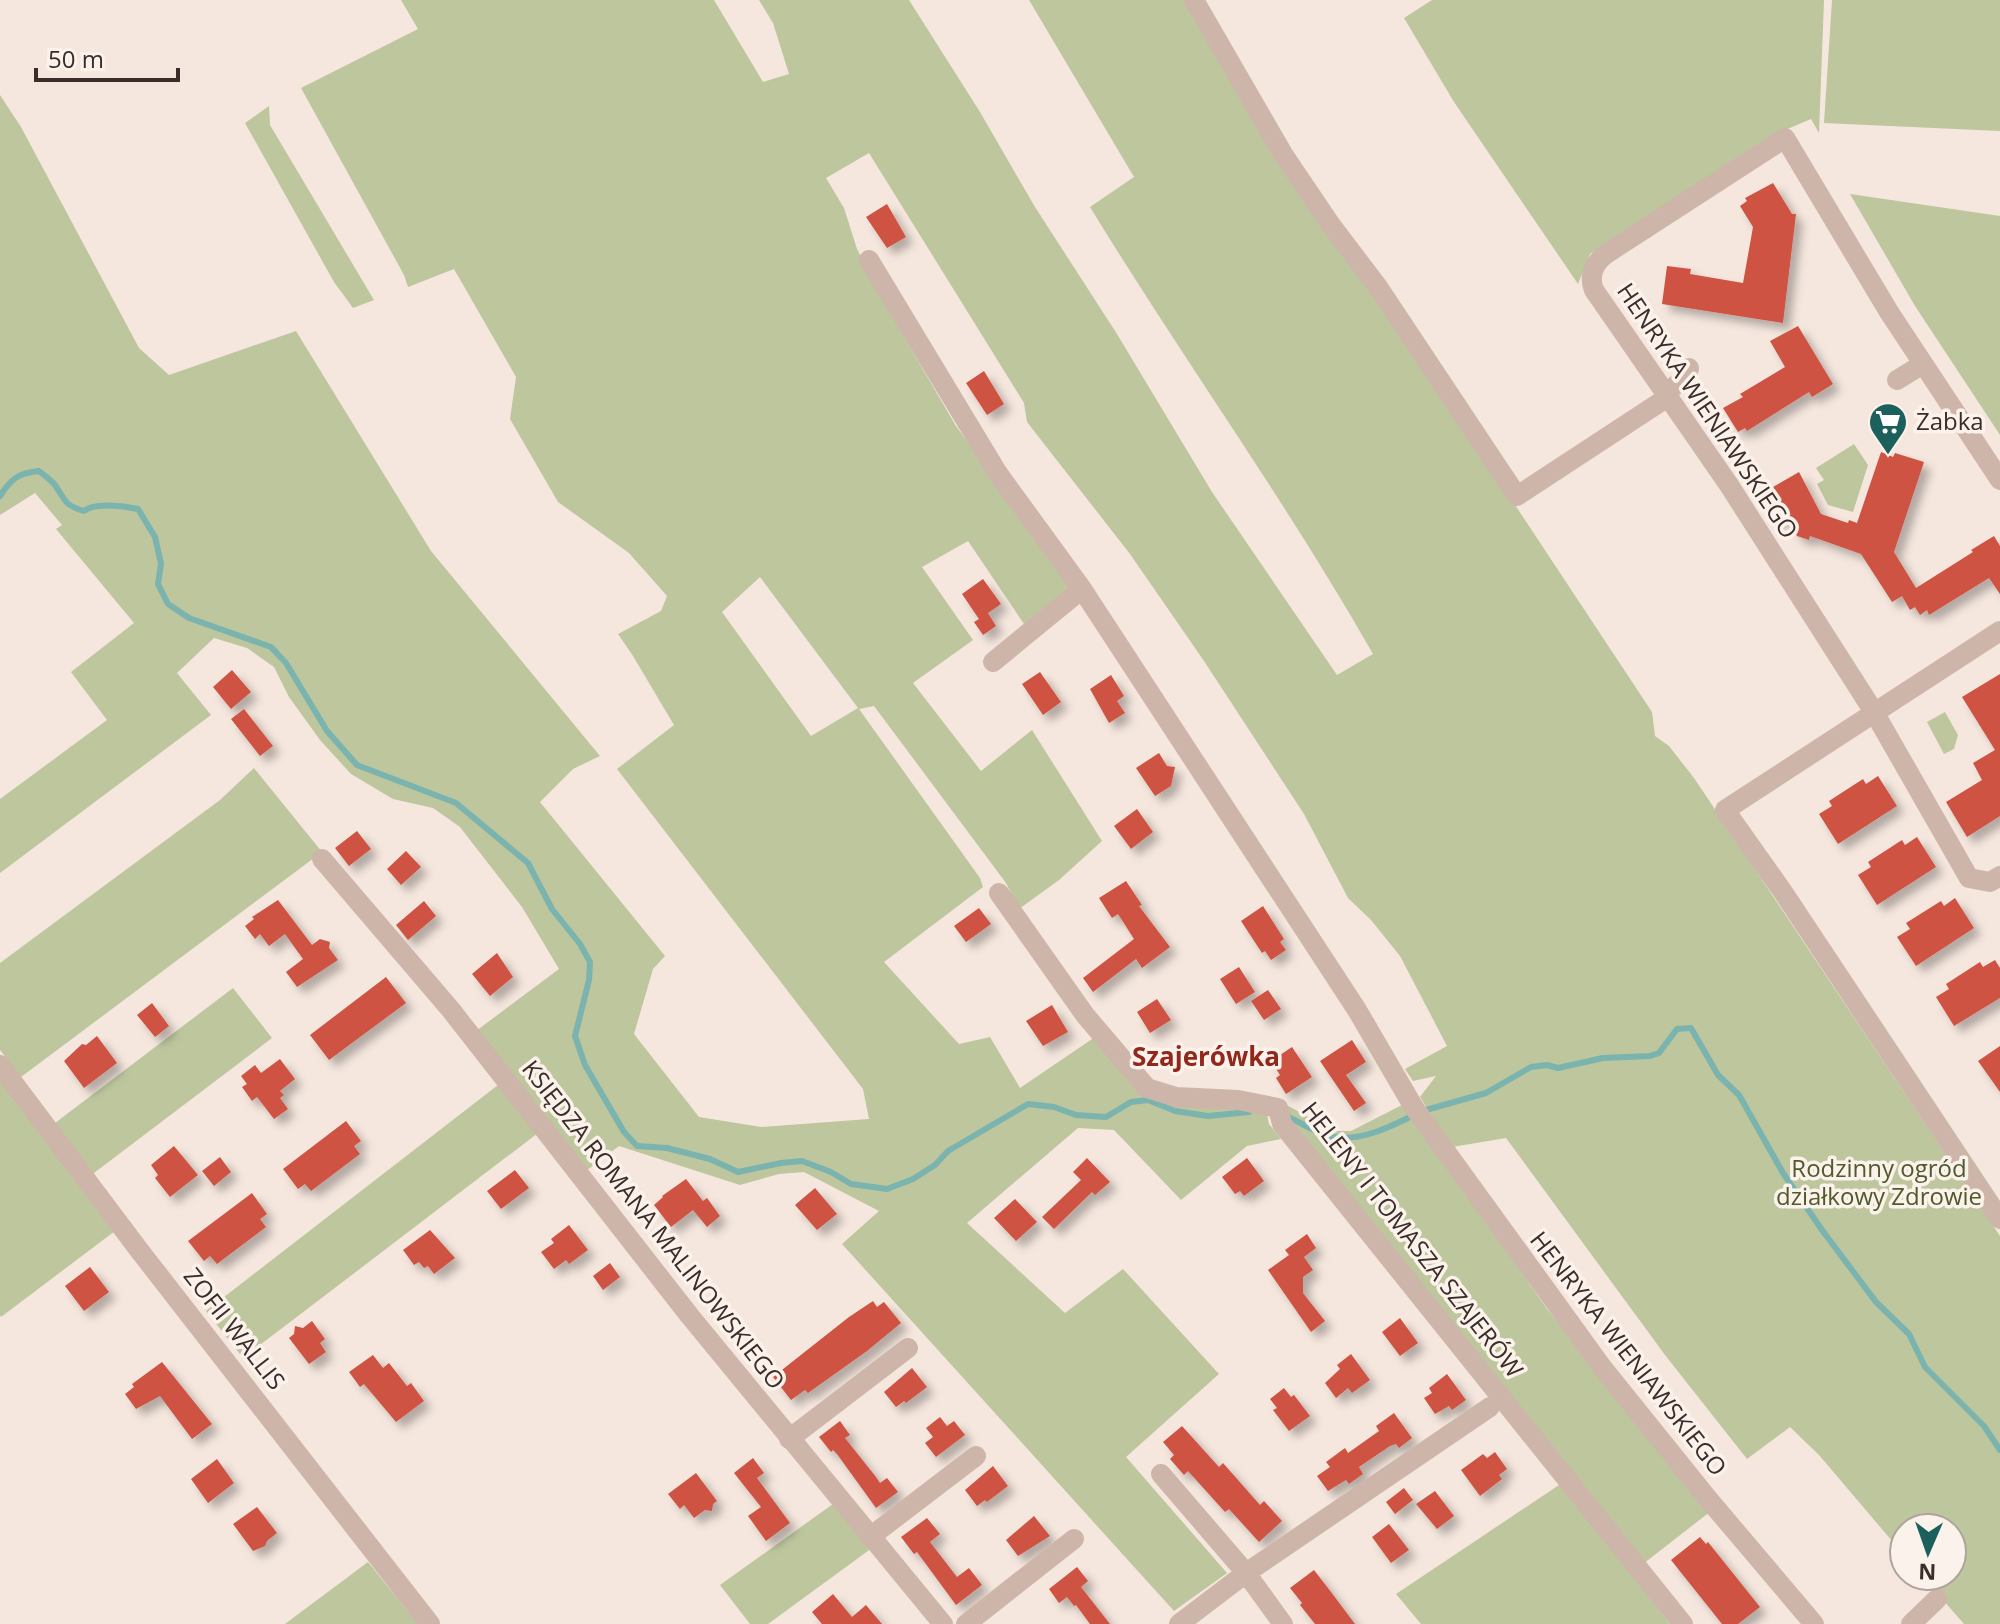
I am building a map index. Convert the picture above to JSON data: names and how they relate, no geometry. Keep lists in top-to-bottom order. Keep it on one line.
{"streets":{"street":["HENRYKA WIENIAWSKIEGO","KSIĘDZA ROMANA MALINOWSKIEGO","HELENY I TOMASZA SZAJERÓW","ZOFII WALLIS"]},"districts":["Szajerówka"],"parks":["Rodzinny ogród działkowy Zdrowie"],"places":{"supermarket":["Żabka"]},"scale_bar":"50 m","north":"bottom"}
